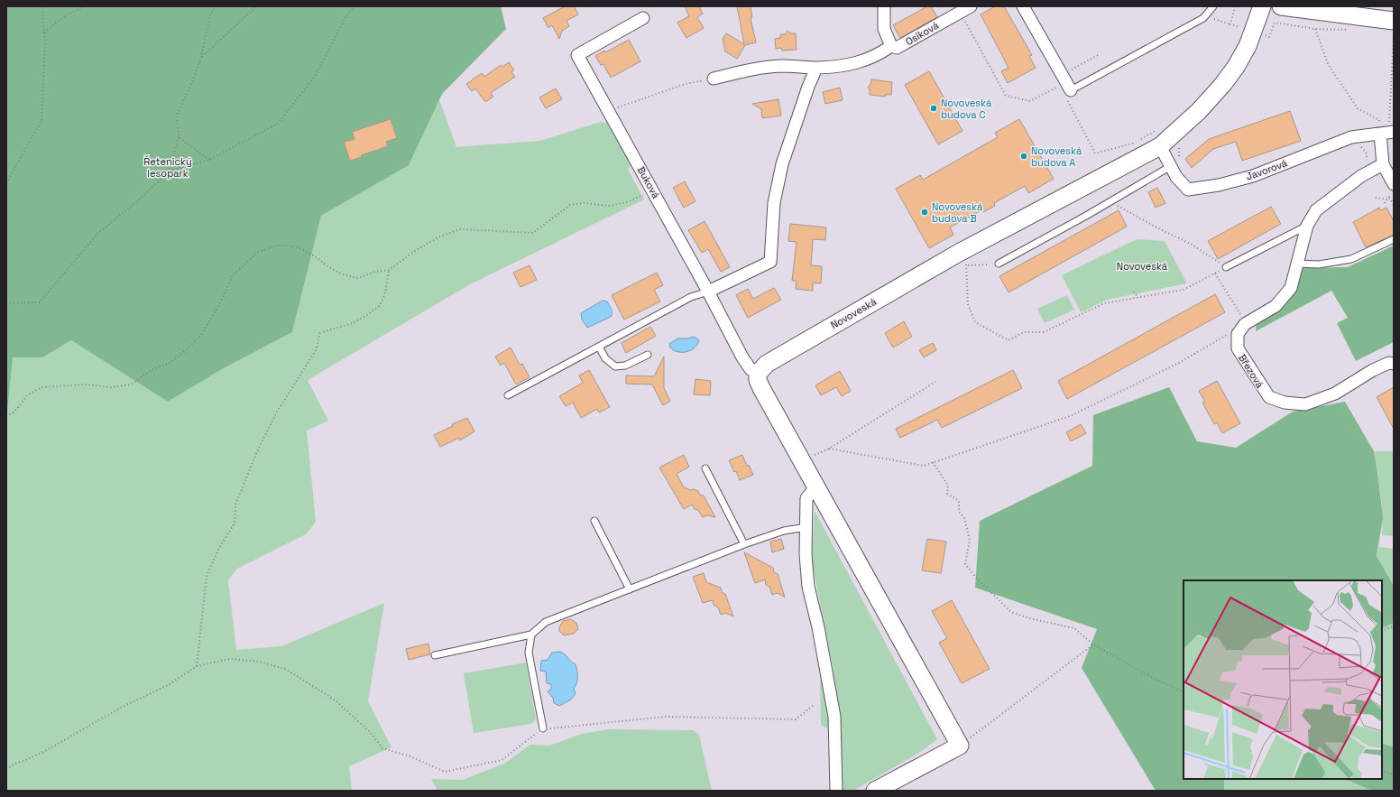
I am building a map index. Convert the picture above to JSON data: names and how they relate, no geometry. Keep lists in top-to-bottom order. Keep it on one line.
{"streets":{"street":["Osiková","Javorová","Buková","Novoveská","Březová"]},"crossings":[["Javorová","Novoveská"],["Buková","Novoveská"]],"parks":["Řetenický lesopark","Novoveská"],"places":["Novoveská budova C","Novoveská budova A","Novoveská budova B"]}
